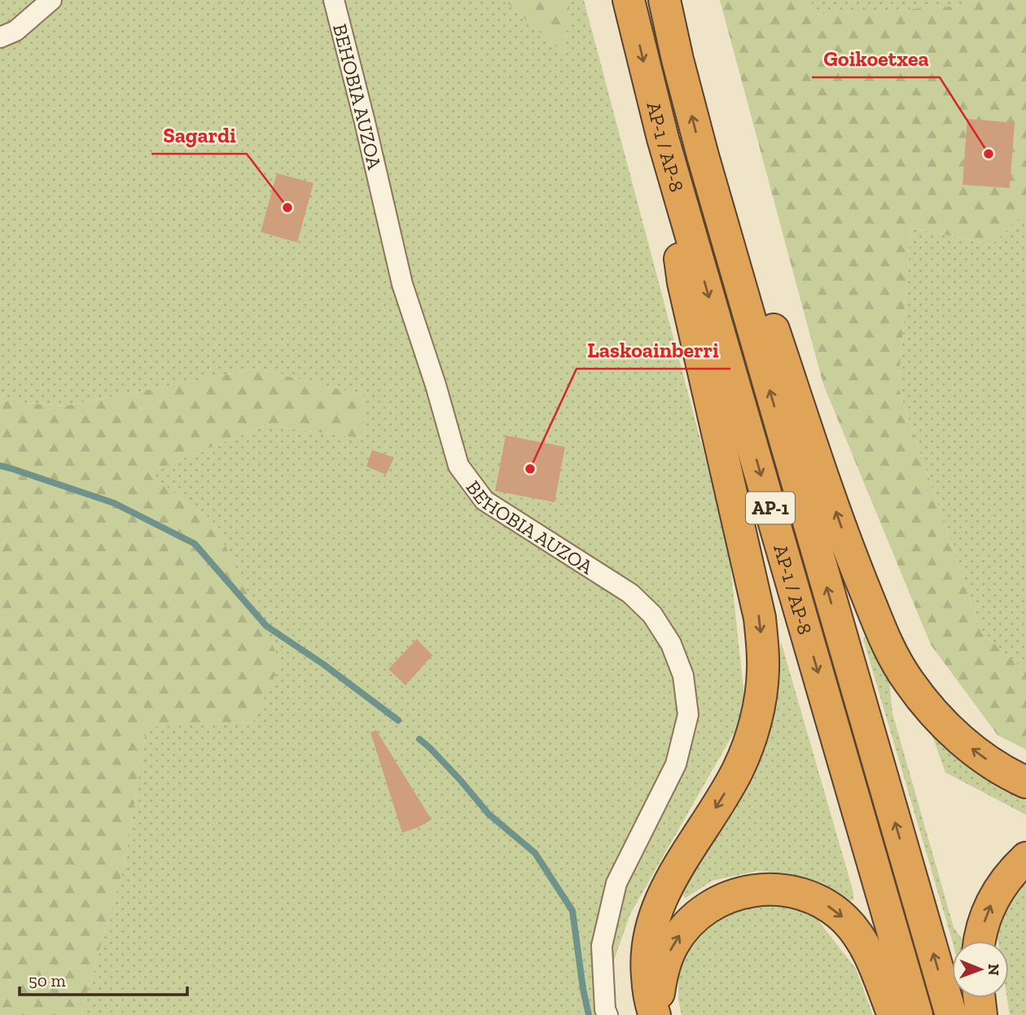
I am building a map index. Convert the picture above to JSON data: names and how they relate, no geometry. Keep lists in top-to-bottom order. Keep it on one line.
{"streets":{"highway":["AP-1 / AP-8","AP-1"],"street":["BEHOBIA AUZOA"]},"places":["Goikoetxea","Sagardi","Laskoainberri"],"scale_bar":"50 m","north":"right"}
